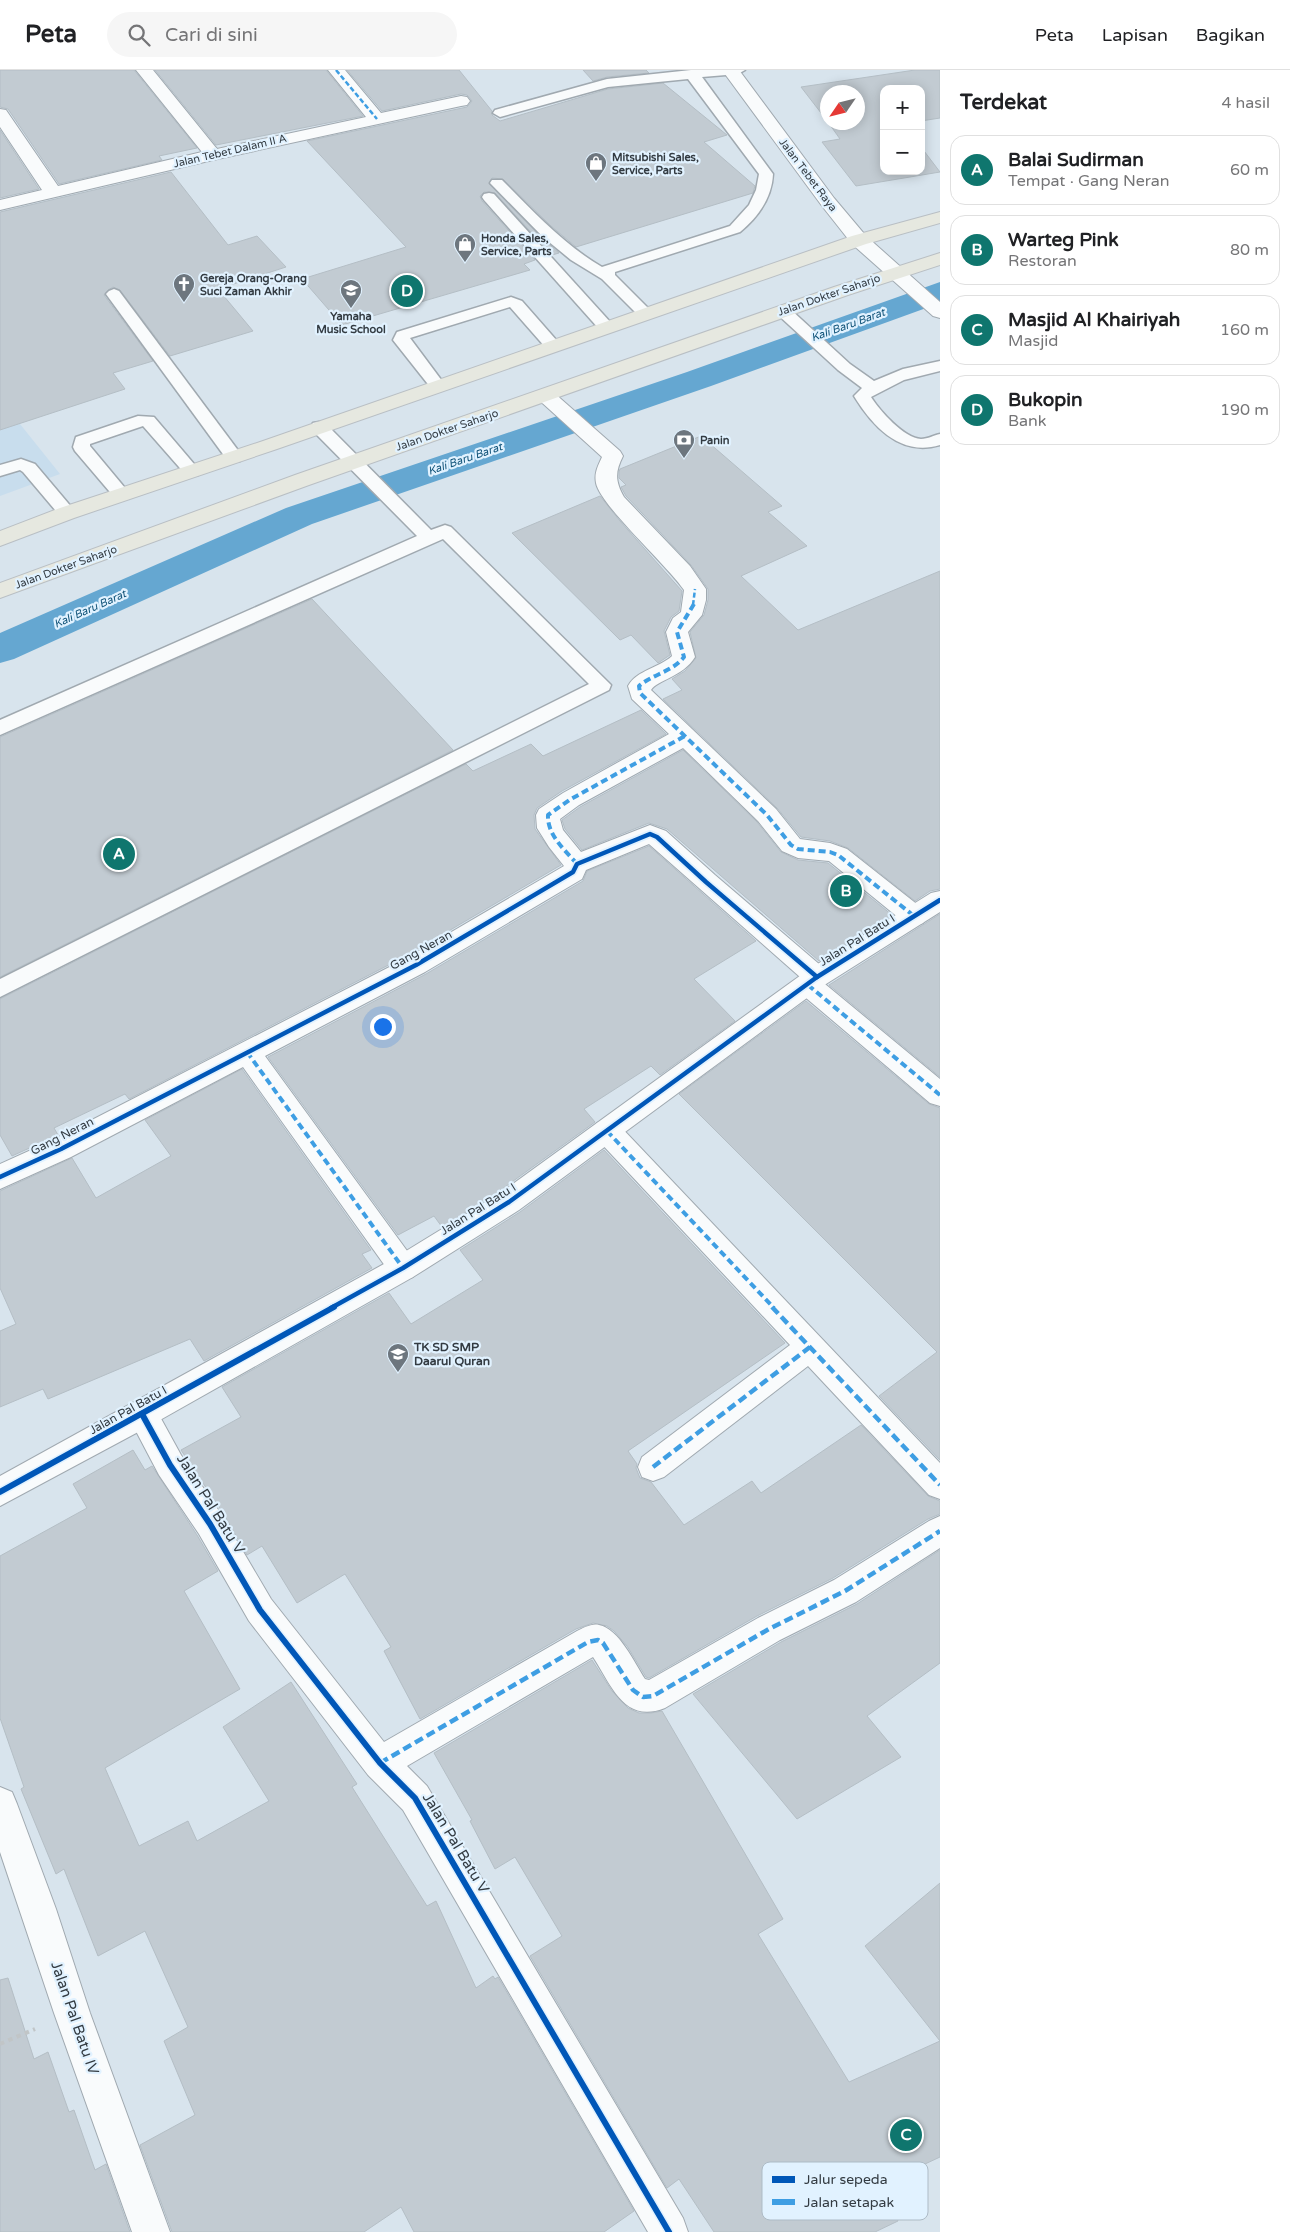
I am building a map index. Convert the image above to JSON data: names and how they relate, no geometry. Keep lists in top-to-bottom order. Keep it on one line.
{"streets":{"main road":["Jalan Dokter Saharjo"],"street":["Jalan Tebet Dalam II A","Jalan Tebet Raya","Jalan Pal Batu I","Gang Neran","Jalan Pal Batu V","Jalan Pal Batu IV"]},"crossings":[["Jalan Tebet Raya","Jalan Dokter Saharjo"],["Jalan Pal Batu I","Gang Neran"],["Jalan Pal Batu I","Jalan Pal Batu V"]],"water":["Kali Baru Barat"],"places":{"shop":["Mitsubishi Sales, Service, Parts","Honda Sales, Service, Parts"],"church":["Gereja Orang-Orang Suci Zaman Akhir"],"school or university":["Yamaha Music School","TK SD SMP Daarul Quran"],"bank":["Panin"]},"legend":["Jalur sepeda","Jalan setapak"],"north":"bottom left","page":{"header":"Peta","search":"Cari di sini","nav":["Peta","Lapisan","Bagikan"],"heading":["Terdekat","4 hasil"],"map_buttons":["+","−"],"list":[{"mark":"A","name":"Balai Sudirman","note":"Tempat · Gang Neran","value":"60 m"},{"mark":"B","name":"Warteg Pink","note":"Restoran","value":"80 m"},{"mark":"C","name":"Masjid Al Khairiyah","note":"Masjid","value":"160 m"},{"mark":"D","name":"Bukopin","note":"Bank","value":"190 m"}],"pins":["D","A","B","C"]}}
